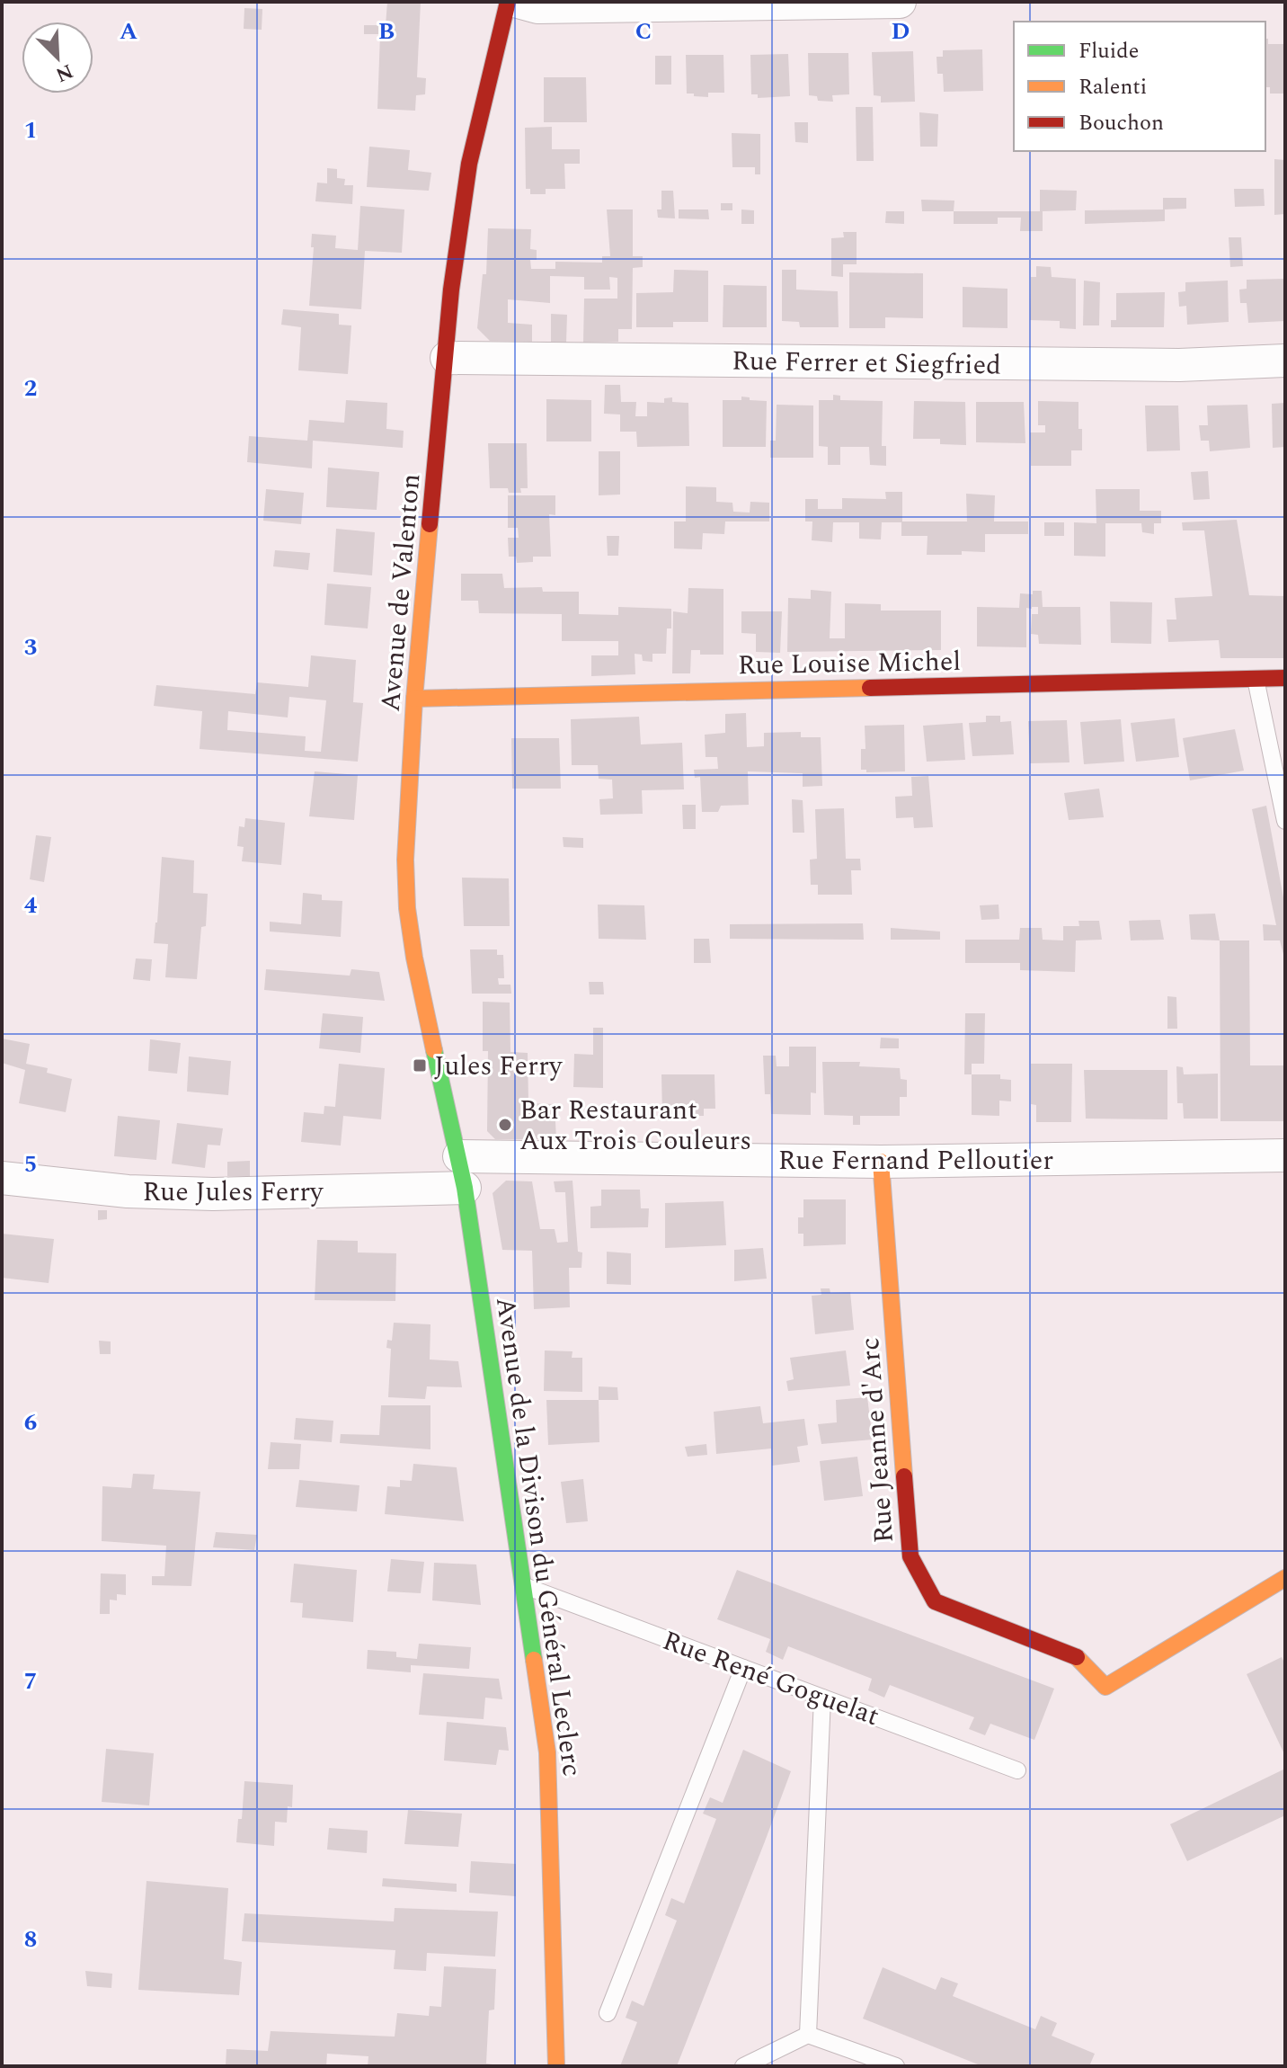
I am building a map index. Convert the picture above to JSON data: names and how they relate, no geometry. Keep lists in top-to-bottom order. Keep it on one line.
{"streets":{"street":["Rue Ferrer et Siegfried","Avenue de Valenton","Rue Louise Michel","Rue Fernand Pelloutier","Rue Jules Ferry","Rue Jeanne d'Arc","Avenue de la Divison du Général Leclerc"],"lane":["Rue René Goguelat"]},"crossings":[["Rue Ferrer et Siegfried","Avenue de Valenton"],["Avenue de Valenton","Rue Louise Michel"],["Avenue de Valenton","Rue Fernand Pelloutier"],["Avenue de Valenton","Rue Jules Ferry"],["Avenue de Valenton","Avenue de la Divison du Général Leclerc"],["Rue Fernand Pelloutier","Rue Jeanne d'Arc"],["Rue Jules Ferry","Avenue de la Divison du Général Leclerc"],["Avenue de la Divison du Général Leclerc","Rue René Goguelat"]],"places":{"transit":["Jules Ferry"],"other":["Bar Restaurant Aux Trois Couleurs"]},"legend":["Fluide","Ralenti","Bouchon"],"north":"bottom right","grid":{"columns":["A","B","C","D"],"rows":["1","2","3","4","5","6","7","8"]}}
